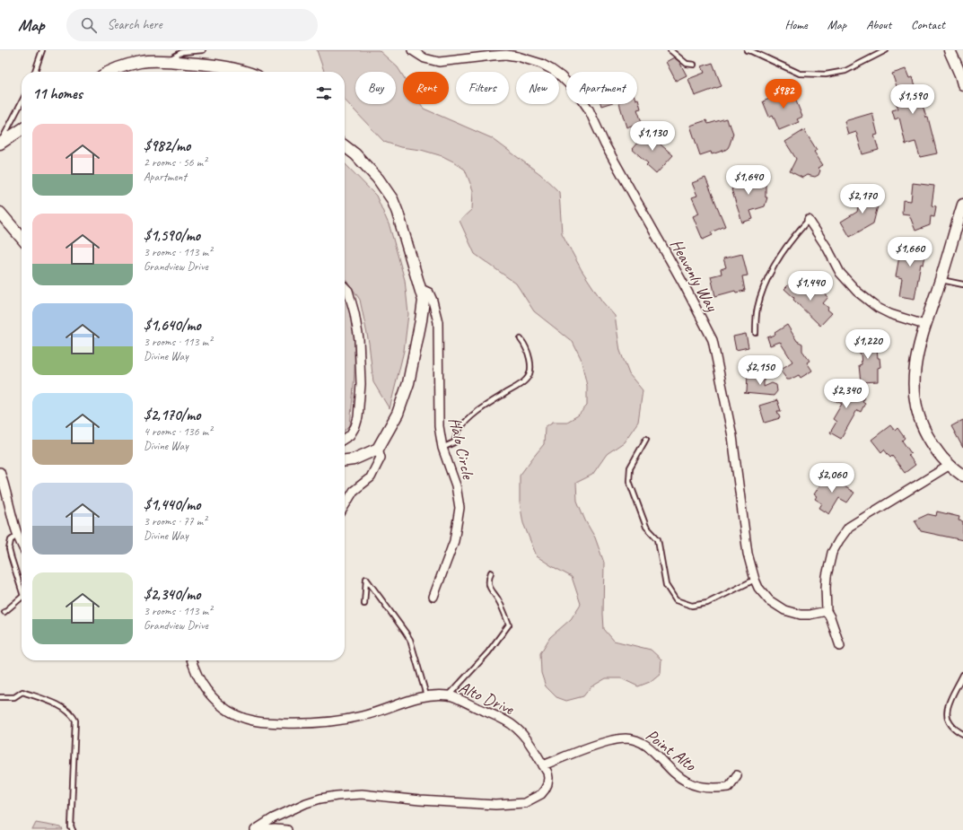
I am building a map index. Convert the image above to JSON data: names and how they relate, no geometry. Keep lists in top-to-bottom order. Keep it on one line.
{"streets":{"street":["Heavenly Way","Halo Circle","Alto Drive","Point Alto"]},"crossings":[["Alto Drive","Point Alto"]],"page":{"header":"Map","search":"Search here","nav":["Home","Map","About","Contact"],"chip":["Buy","Rent","Filters","New","Apartment"],"heading":"11 homes","price":["$982","$1,590","$1,130","$1,640","$2,170","$1,660","$1,440","$1,220","$2,150","$2,340","$2,060"],"list":[{"name":"$982/mo","note":"2 rooms · 56 m² · Apartment"},{"name":"$1,590/mo","note":"3 rooms · 113 m² · Grandview Drive"},{"name":"$1,640/mo","note":"3 rooms · 113 m² · Divine Way"},{"name":"$2,170/mo","note":"4 rooms · 136 m² · Divine Way"},{"name":"$1,440/mo","note":"3 rooms · 77 m² · Divine Way"},{"name":"$2,340/mo","note":"3 rooms · 113 m² · Grandview Drive"}]}}
